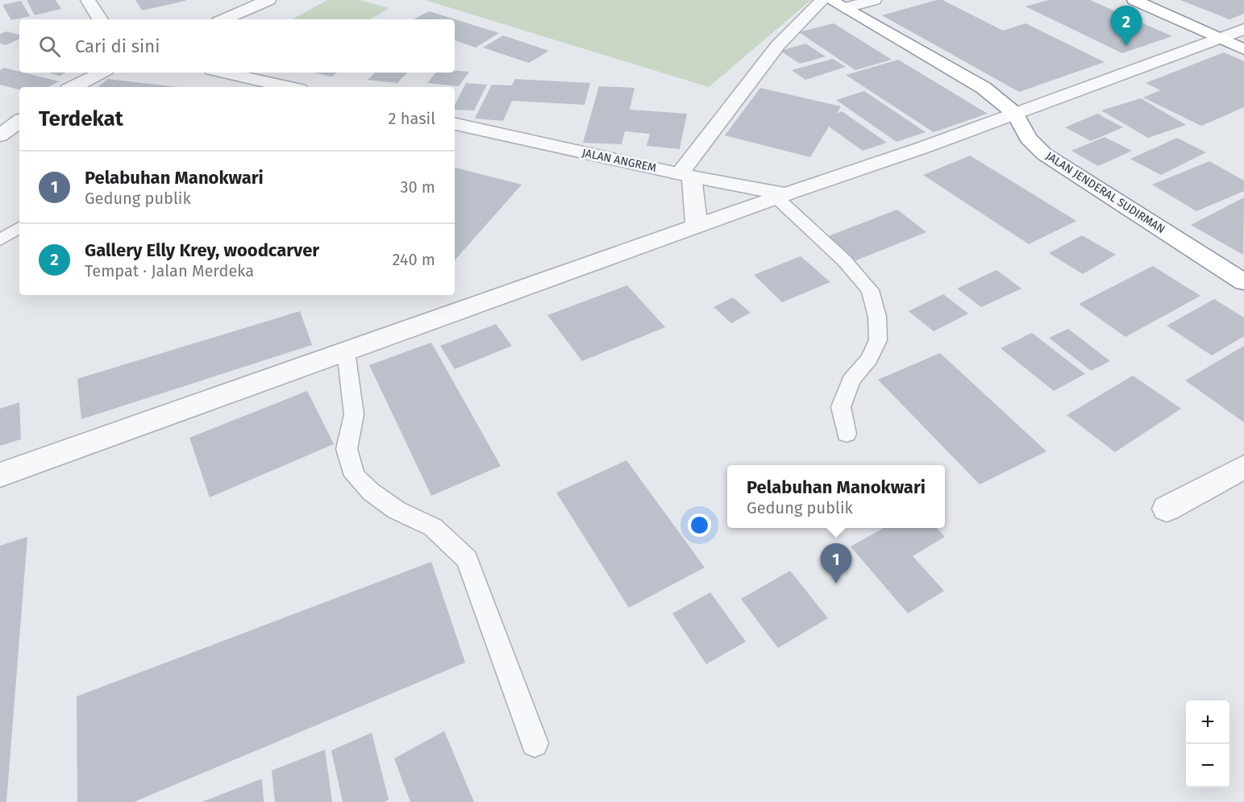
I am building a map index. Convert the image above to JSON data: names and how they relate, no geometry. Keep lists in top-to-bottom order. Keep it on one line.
{"streets":{"highway":["JALAN JENDERAL SUDIRMAN"],"street":["JALAN ANGREM"]},"page":{"pins":["2","1"],"search":"Cari di sini","heading":["Terdekat","2 hasil"],"list":[{"mark":"1","name":"Pelabuhan Manokwari","note":"Gedung publik","value":"30 m"},{"mark":"2","name":"Gallery Elly Krey, woodcarver","note":"Tempat · Jalan Merdeka","value":"240 m"}],"popup":["Pelabuhan Manokwari","Gedung publik"],"map_buttons":["+","−"]}}
